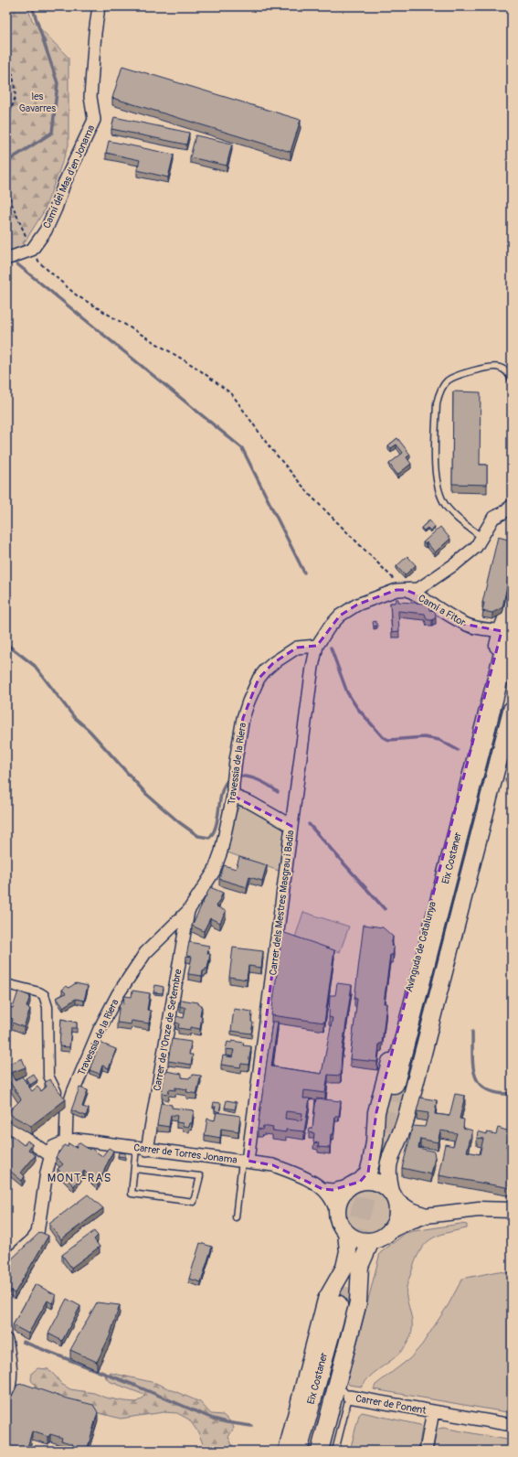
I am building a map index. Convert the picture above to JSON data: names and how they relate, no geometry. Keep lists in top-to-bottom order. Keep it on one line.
{"streets":{"highway":["Eix Costaner"],"main road":["Avinguda de Catalunya"],"street":["Camí del Mas d'en Jonama","Camí a Fitor","Travessia de la Riera","Carrer dels Mestres Masgrau i Badia","Carrer de l'Onze de Setembre","Carrer de Torres Jonama","Carrer de Ponent"]},"crossings":[["Camí a Fitor","Eix Costaner"],["Camí a Fitor","Avinguda de Catalunya"],["Travessia de la Riera","Carrer dels Mestres Masgrau i Badia"],["Travessia de la Riera","Carrer de l'Onze de Setembre"],["Travessia de la Riera","Carrer de Torres Jonama"],["Eix Costaner","Avinguda de Catalunya"],["Carrer dels Mestres Masgrau i Badia","Carrer de Torres Jonama"],["Avinguda de Catalunya","Carrer de Torres Jonama"],["Carrer de l'Onze de Setembre","Carrer de Torres Jonama"]],"districts":["MONT-RAS"],"parks":["les Gavarres"]}
